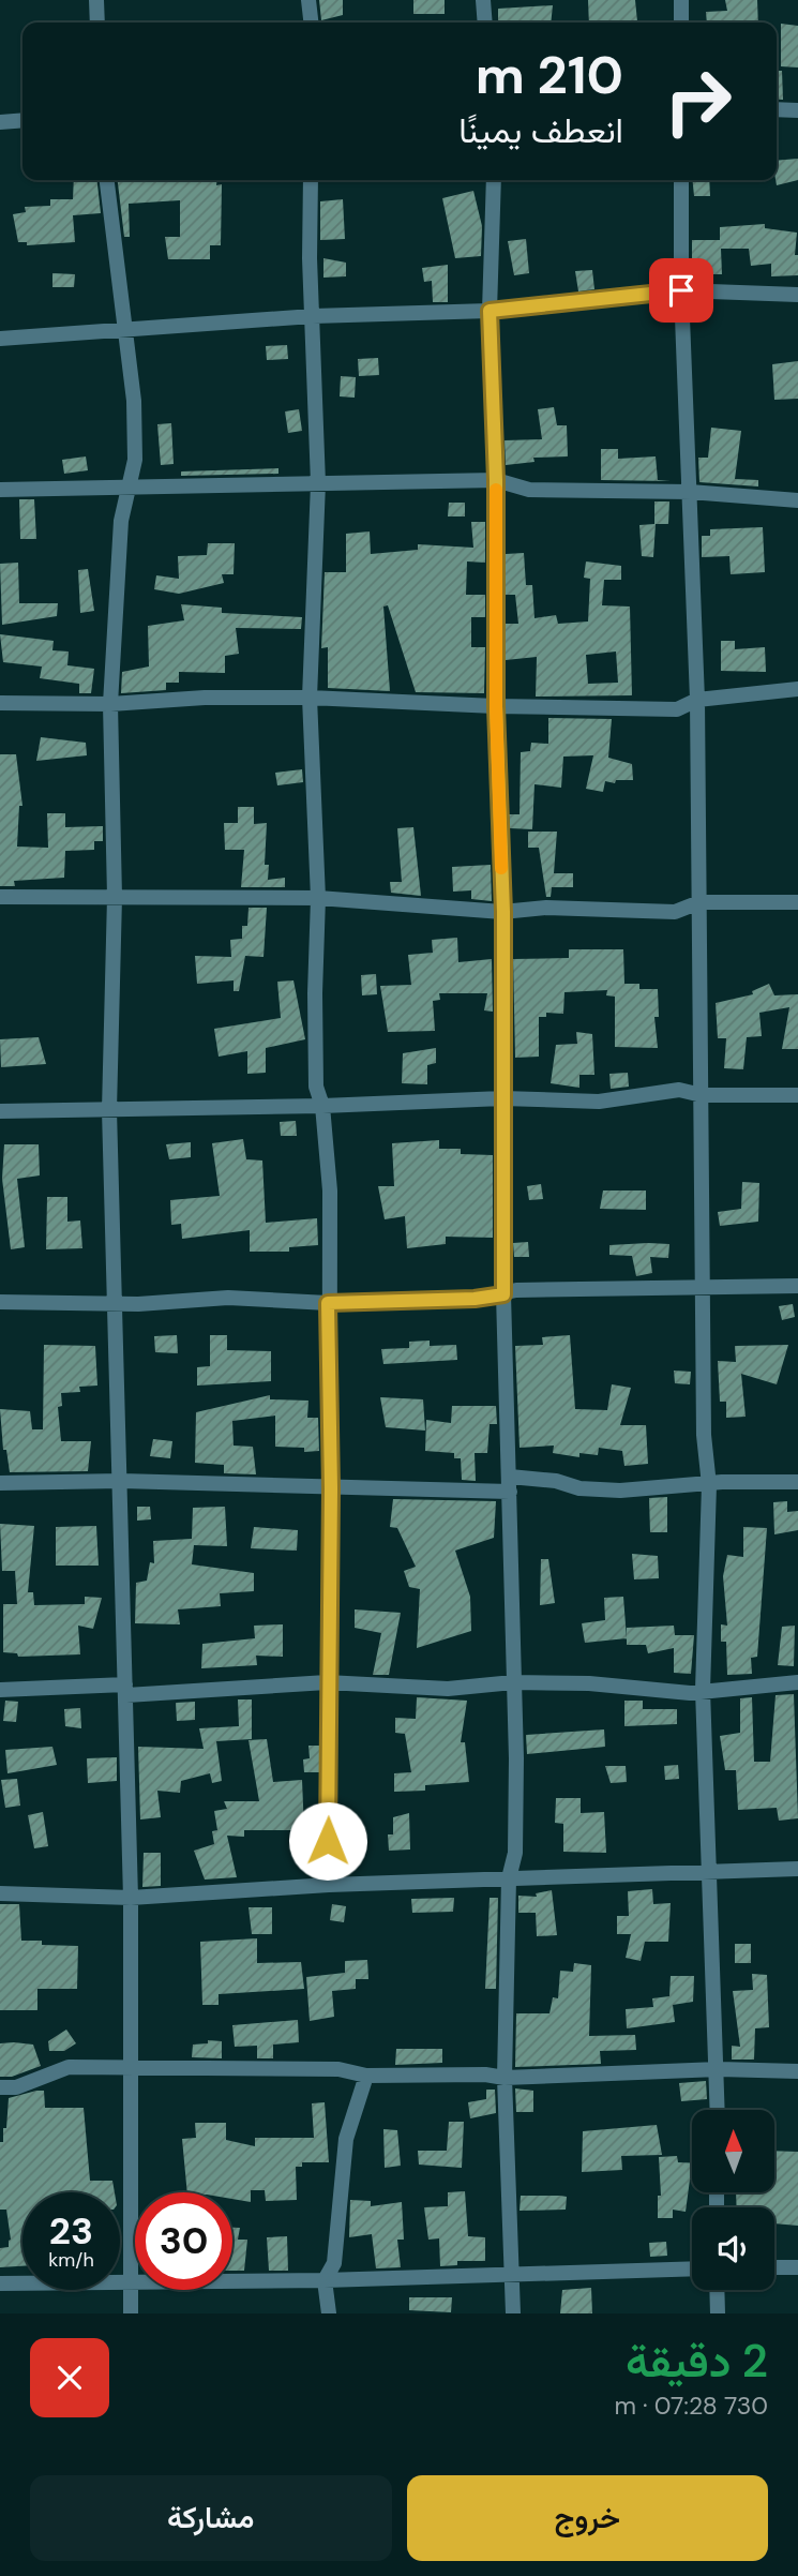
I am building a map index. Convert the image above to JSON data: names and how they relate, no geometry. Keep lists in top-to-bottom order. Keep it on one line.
{"north":"top","page":{"turn":["210 m","انعطف يمينًا"],"speed":"23 km/h","limit":"30","heading":["2 دقيقة","730 m · 07:28"],"buttons":["خروج","مشاركة"]}}
